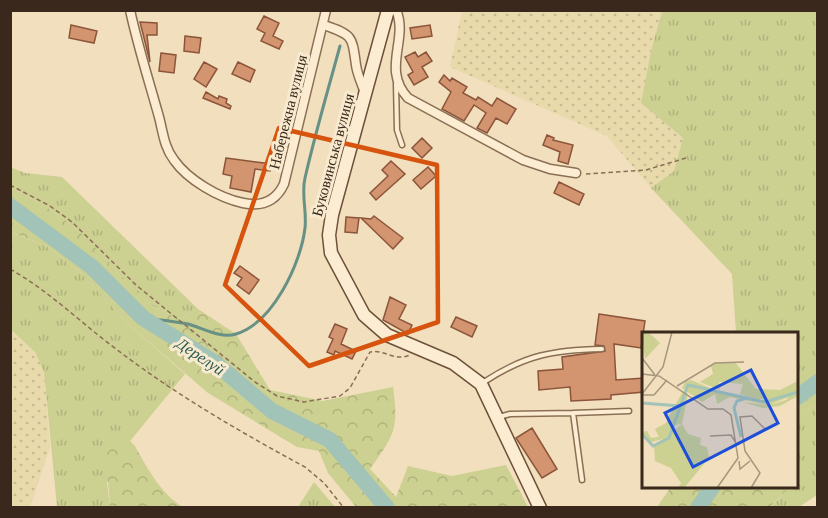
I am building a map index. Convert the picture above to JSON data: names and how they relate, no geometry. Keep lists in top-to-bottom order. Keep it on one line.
{"streets":{"street":["Набережна вулиця","Буковинська вулиця"]},"water":["Дерелуй"]}
